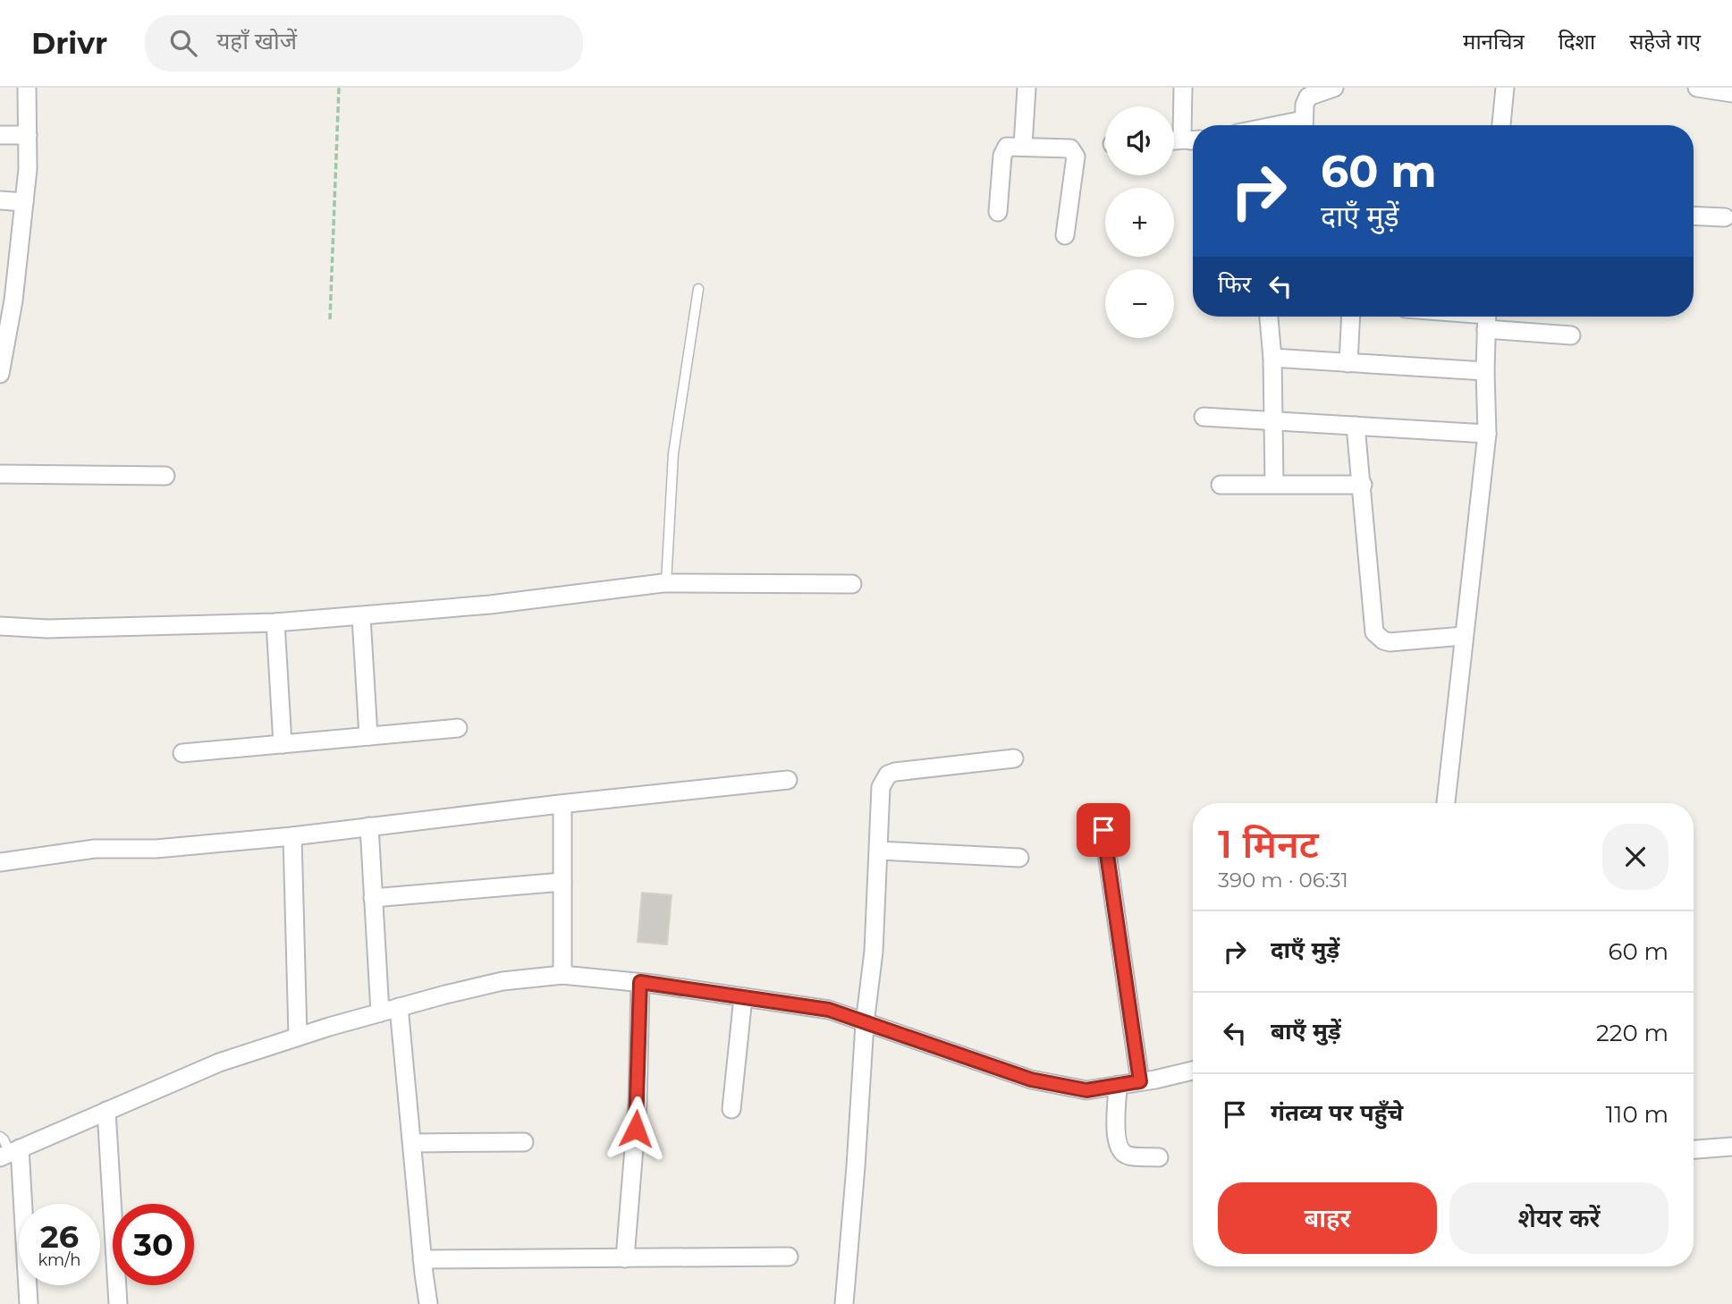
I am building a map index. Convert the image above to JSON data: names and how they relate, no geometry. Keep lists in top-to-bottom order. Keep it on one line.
{"page":{"header":"Drivr","search":"यहाँ खोजें","nav":["मानचित्र","दिशा","सहेजे गए"],"map_buttons":["+","−"],"turn":["60 m","दाएँ मुड़ें"],"then":"फिर","heading":["1 मिनट","390 m · 06:31"],"list":[{"name":"दाएँ मुड़ें","value":"60 m"},{"name":"बाएँ मुड़ें","value":"220 m"},{"name":"गंतव्य पर पहुँचे","value":"110 m"}],"buttons":["बाहर","शेयर करें"],"speed":"26 km/h","limit":"30"}}
